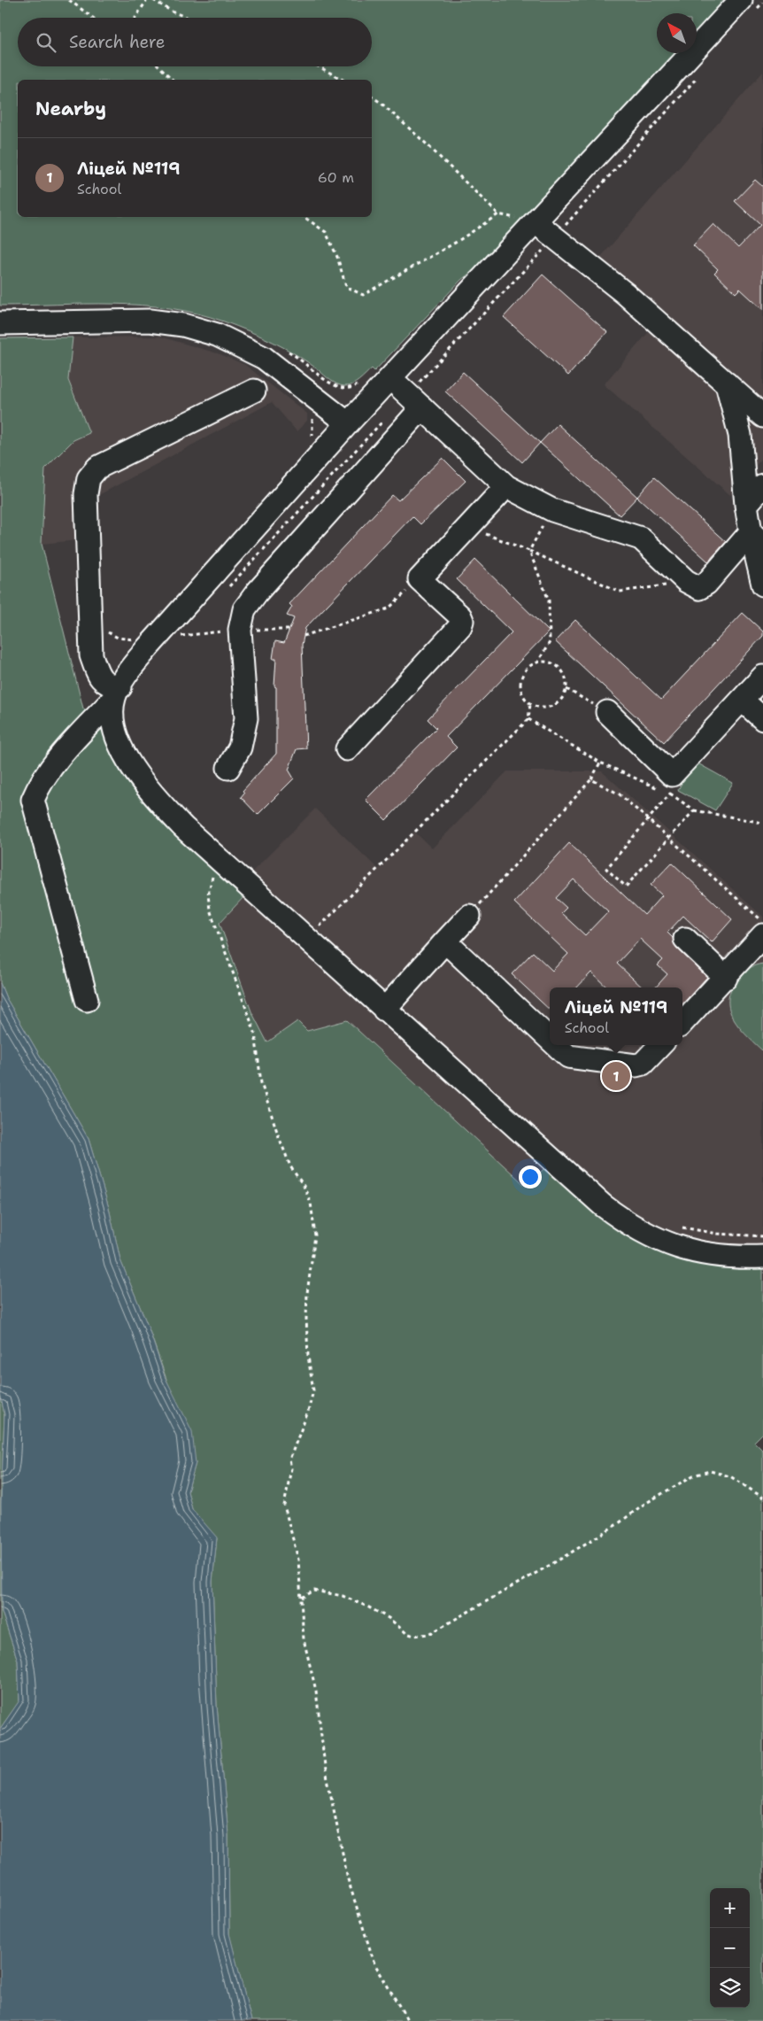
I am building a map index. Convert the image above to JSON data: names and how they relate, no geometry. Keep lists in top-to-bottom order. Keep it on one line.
{"north":"top left","page":{"search":"Search here","heading":"Nearby","list":[{"mark":"1","name":"Ліцей №119","note":"School","value":"60 m"}],"popup":["Ліцей №119","School"],"pins":"1","map_buttons":["+","−"]}}
